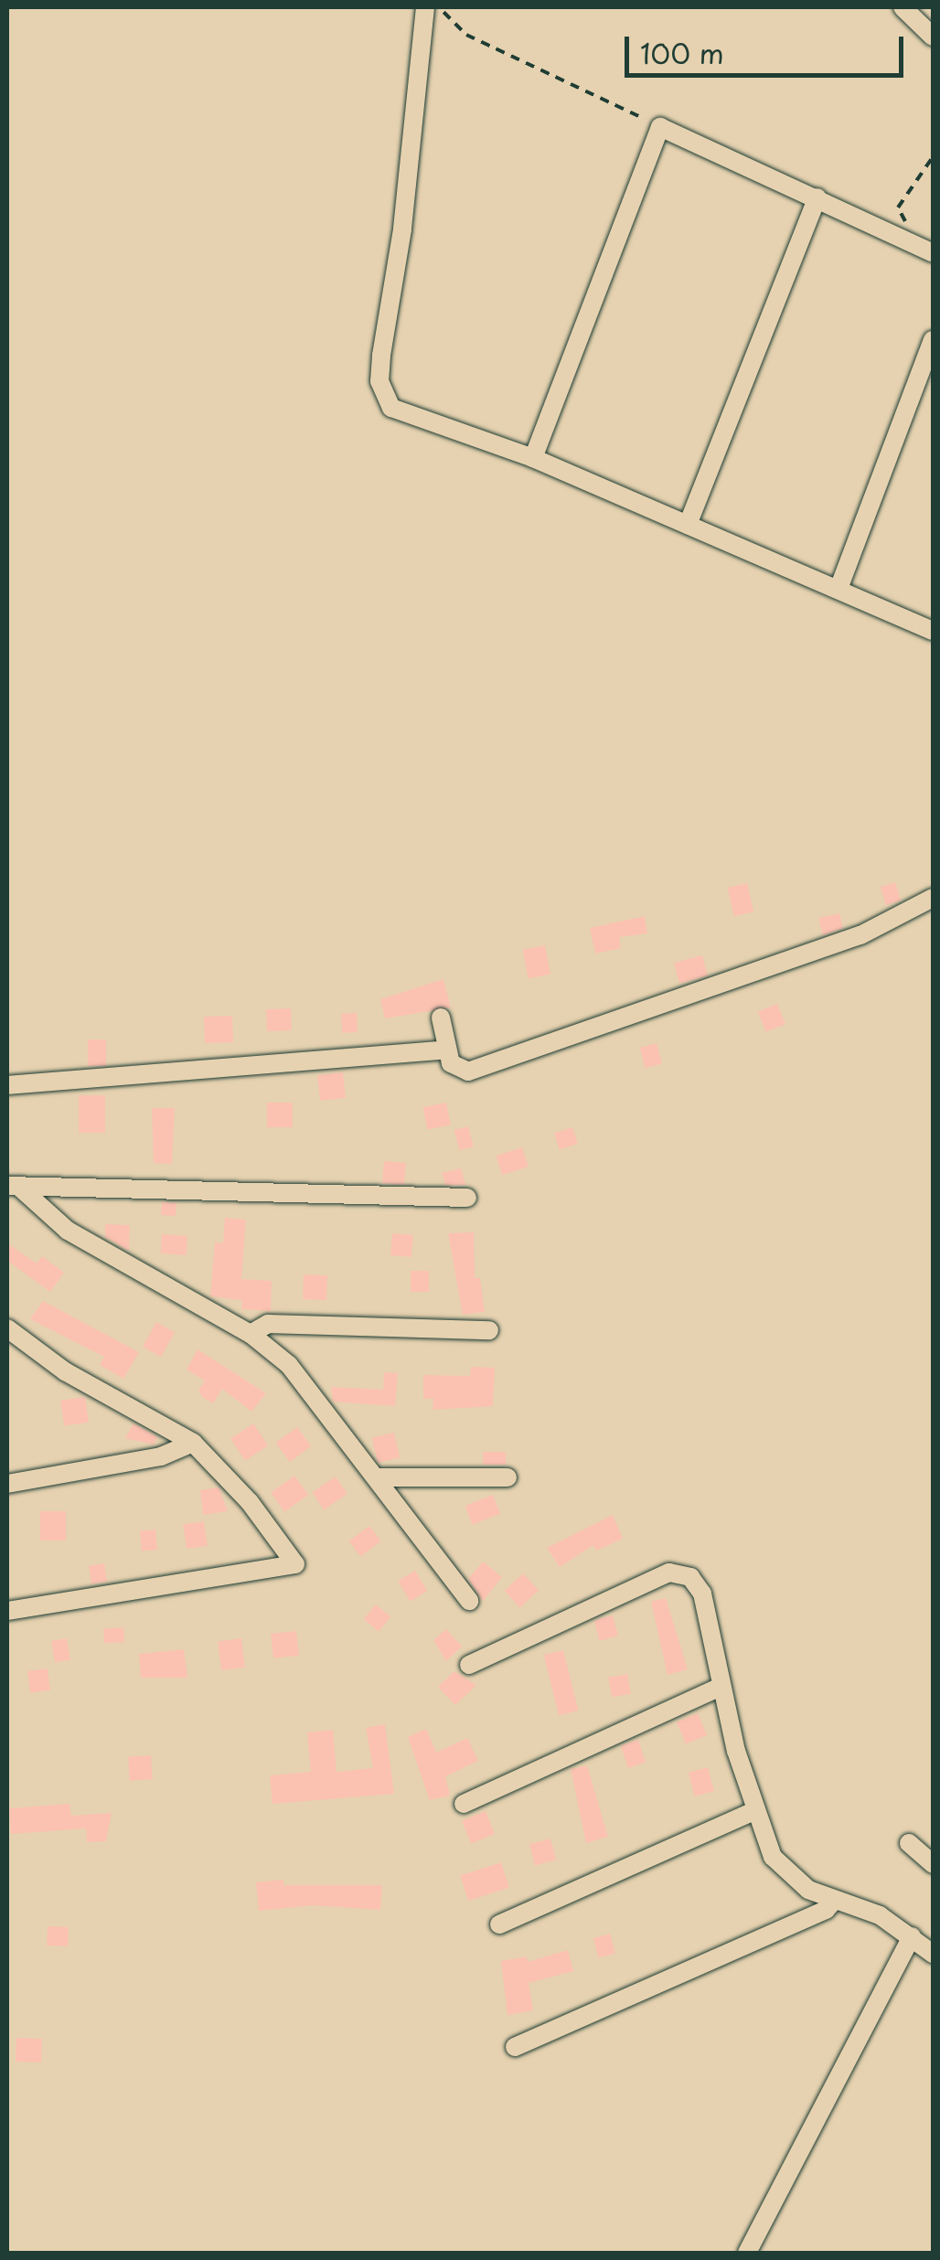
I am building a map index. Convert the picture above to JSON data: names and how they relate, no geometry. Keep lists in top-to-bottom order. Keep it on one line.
{"scale_bar":"100 m"}
